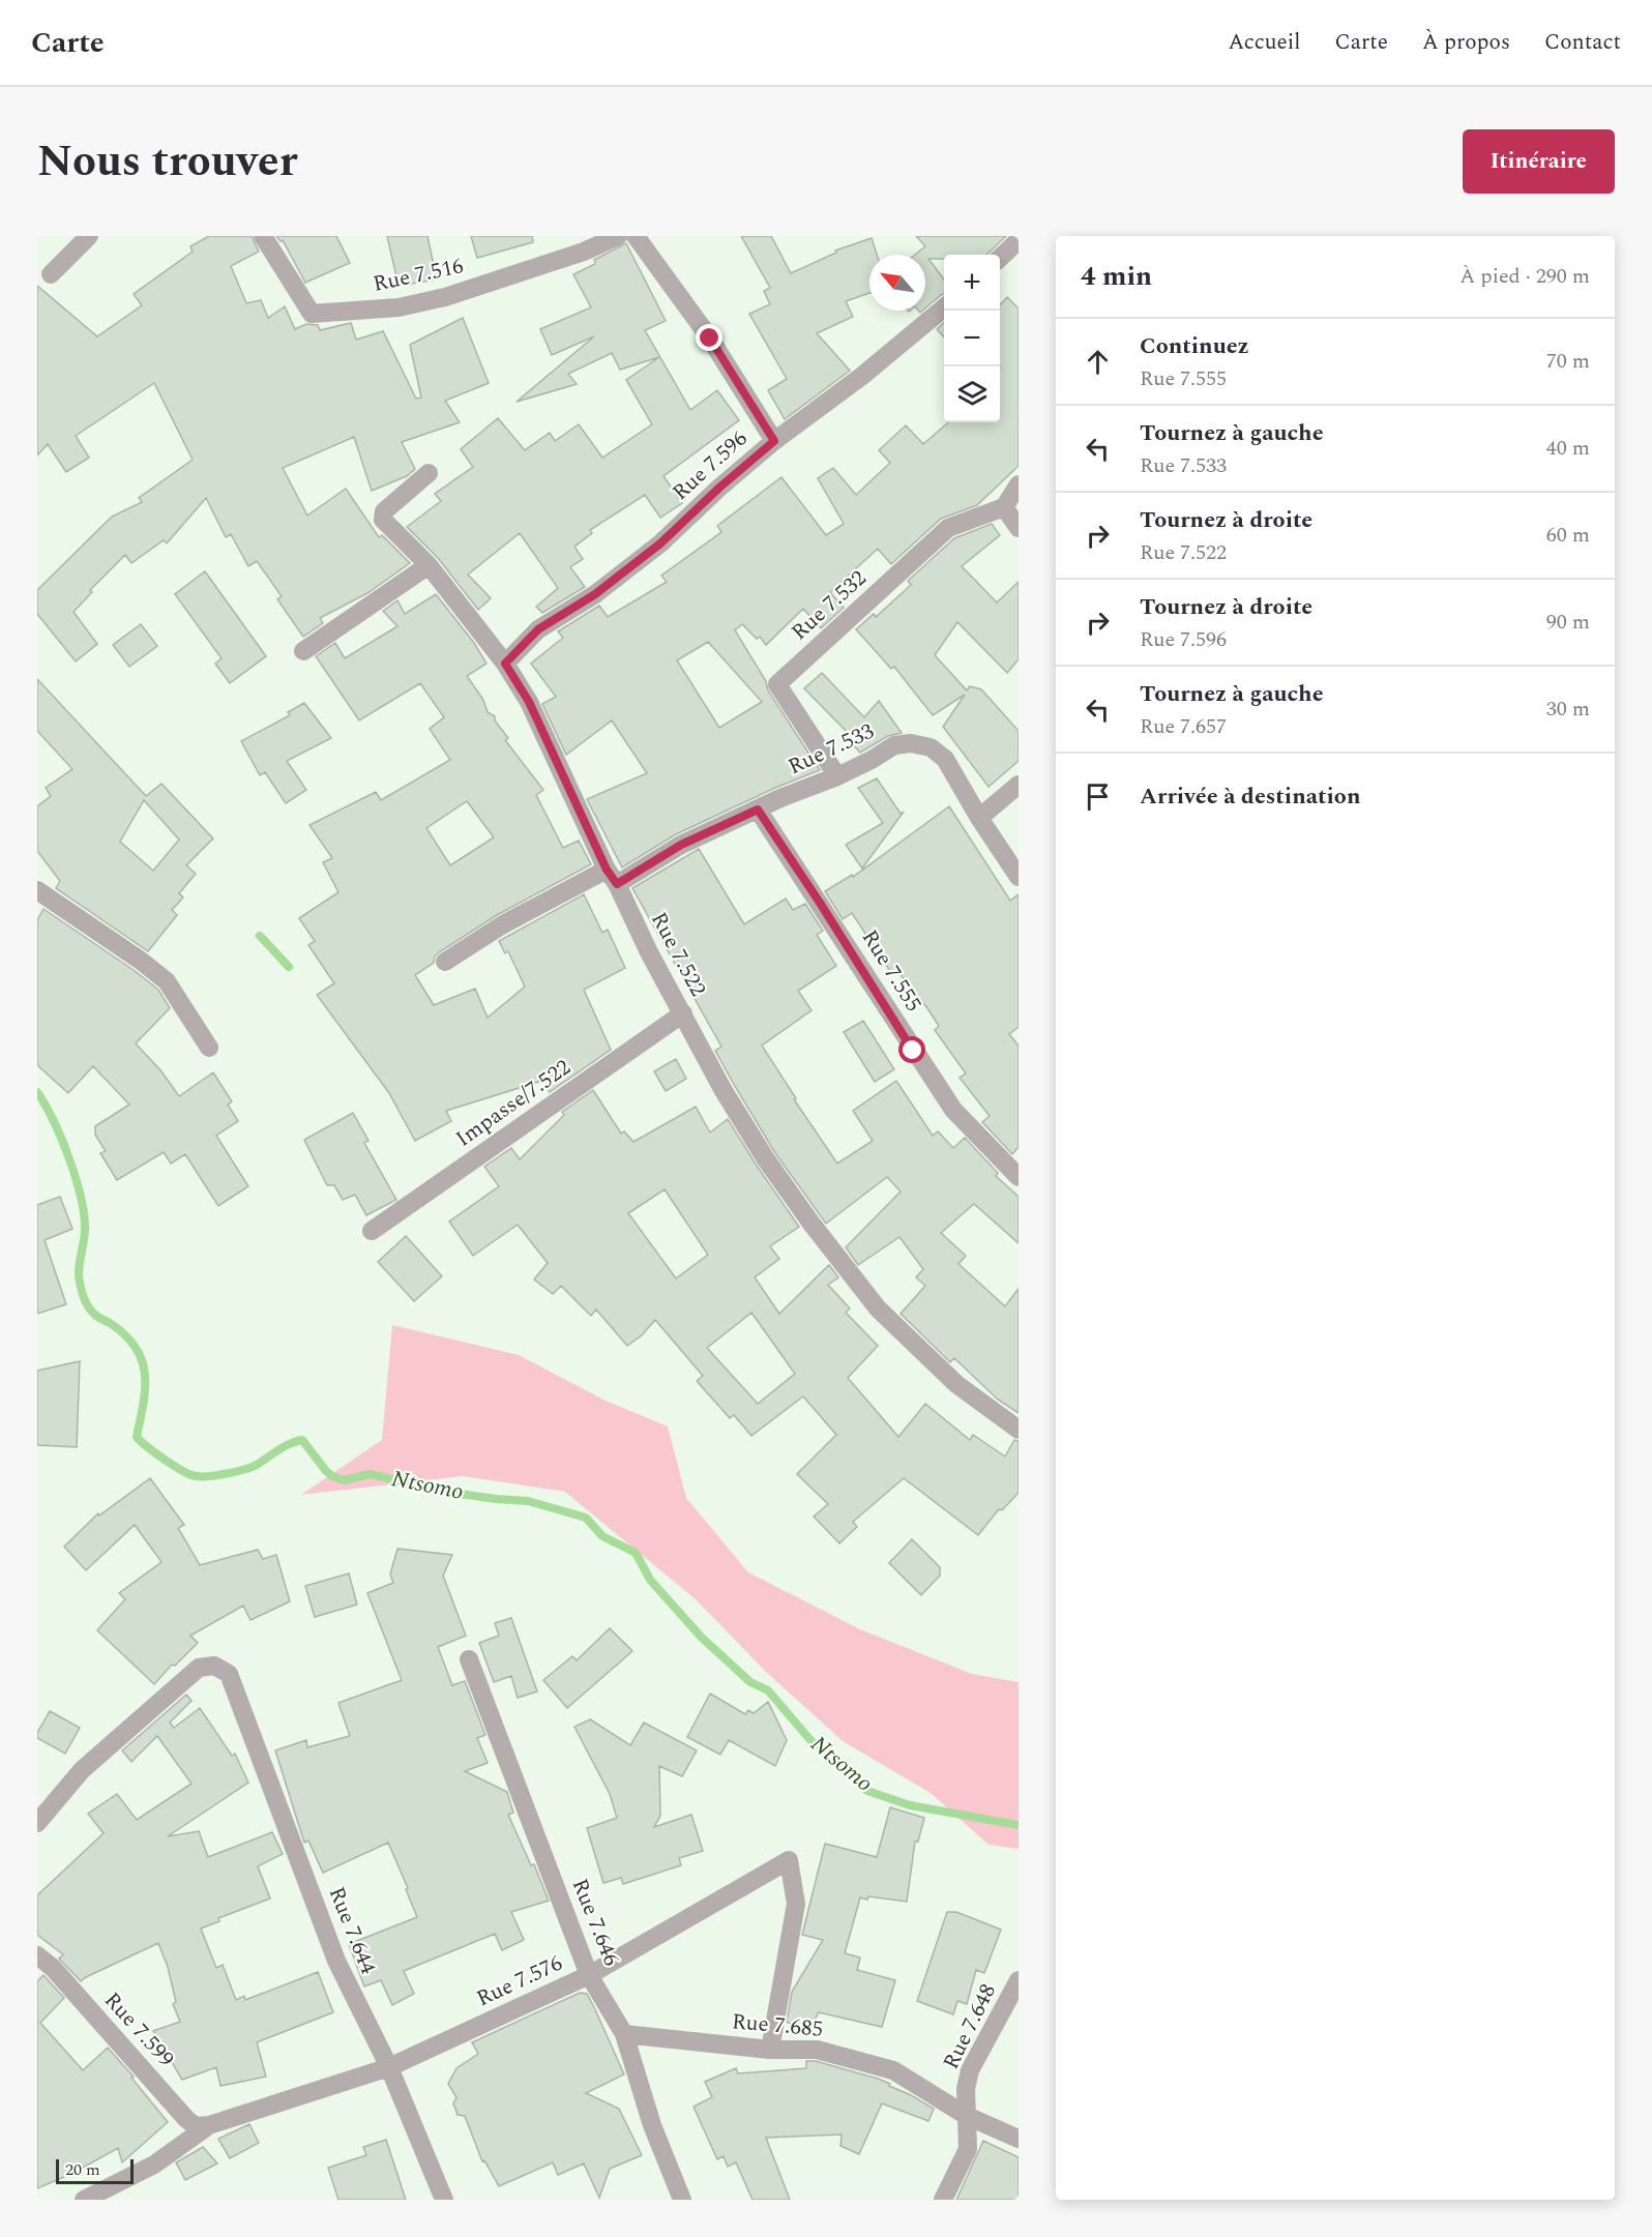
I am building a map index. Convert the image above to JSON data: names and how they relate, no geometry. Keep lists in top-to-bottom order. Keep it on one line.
{"streets":{"street":["Rue 7.516","Rue 7.596","Rue 7.532","Rue 7.533","Rue 7.522","Rue 7.555","Impasse/7.522","Rue 7.646","Rue 7.644","Rue 7.576","Rue 7.685","Rue 7.648","Rue 7.599"]},"crossings":[["Rue 7.596","Rue 7.522"],["Rue 7.532","Rue 7.533"],["Rue 7.533","Rue 7.522"],["Rue 7.533","Rue 7.555"],["Rue 7.522","Impasse/7.522"],["Rue 7.646","Rue 7.576"],["Rue 7.646","Rue 7.685"],["Rue 7.644","Rue 7.576"],["Rue 7.576","Rue 7.685"],["Rue 7.576","Rue 7.599"],["Rue 7.685","Rue 7.648"]],"water":["Ntsomo"],"scale_bar":"20 m","north":"top left","page":{"header":"Carte","nav":["Accueil","Carte","À propos","Contact"],"title":"Nous trouver","buttons":"Itinéraire","heading":["4 min","À pied · 290 m"],"map_buttons":["+","−"],"list":[["Continuez","Rue 7.555","70 m"],["Tournez à gauche","Rue 7.533","40 m"],["Tournez à droite","Rue 7.522","60 m"],["Tournez à droite","Rue 7.596","90 m"],["Tournez à gauche","Rue 7.657","30 m"],"Arrivée à destination"],"scale":"20 m"}}
